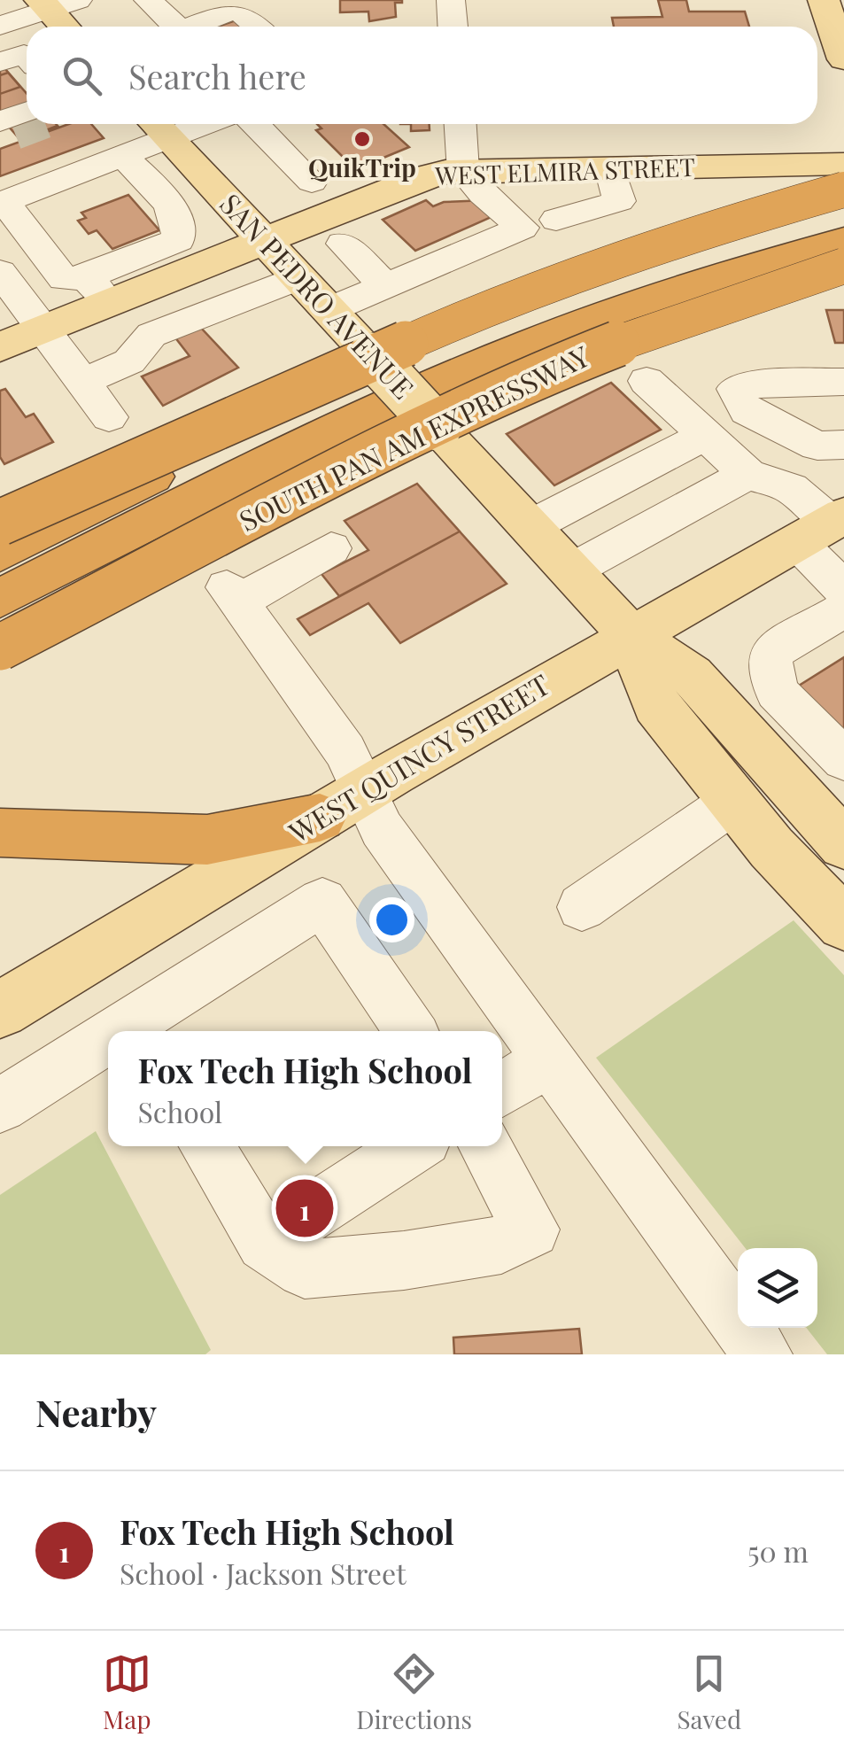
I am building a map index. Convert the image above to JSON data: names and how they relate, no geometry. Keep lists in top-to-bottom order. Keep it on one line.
{"streets":{"highway":["SOUTH PAN AM EXPRESSWAY"],"main road":["WEST ELMIRA STREET","SAN PEDRO AVENUE","WEST QUINCY STREET"]},"crossings":[["WEST ELMIRA STREET","SAN PEDRO AVENUE"],["SAN PEDRO AVENUE","WEST QUINCY STREET"]],"places":["QuikTrip"],"page":{"search":"Search here","popup":["Fox Tech High School","School"],"pins":"1","heading":"Nearby","list":[{"mark":"1","name":"Fox Tech High School","note":"School · Jackson Street","value":"50 m"}],"nav":["Map","Directions","Saved"]}}
